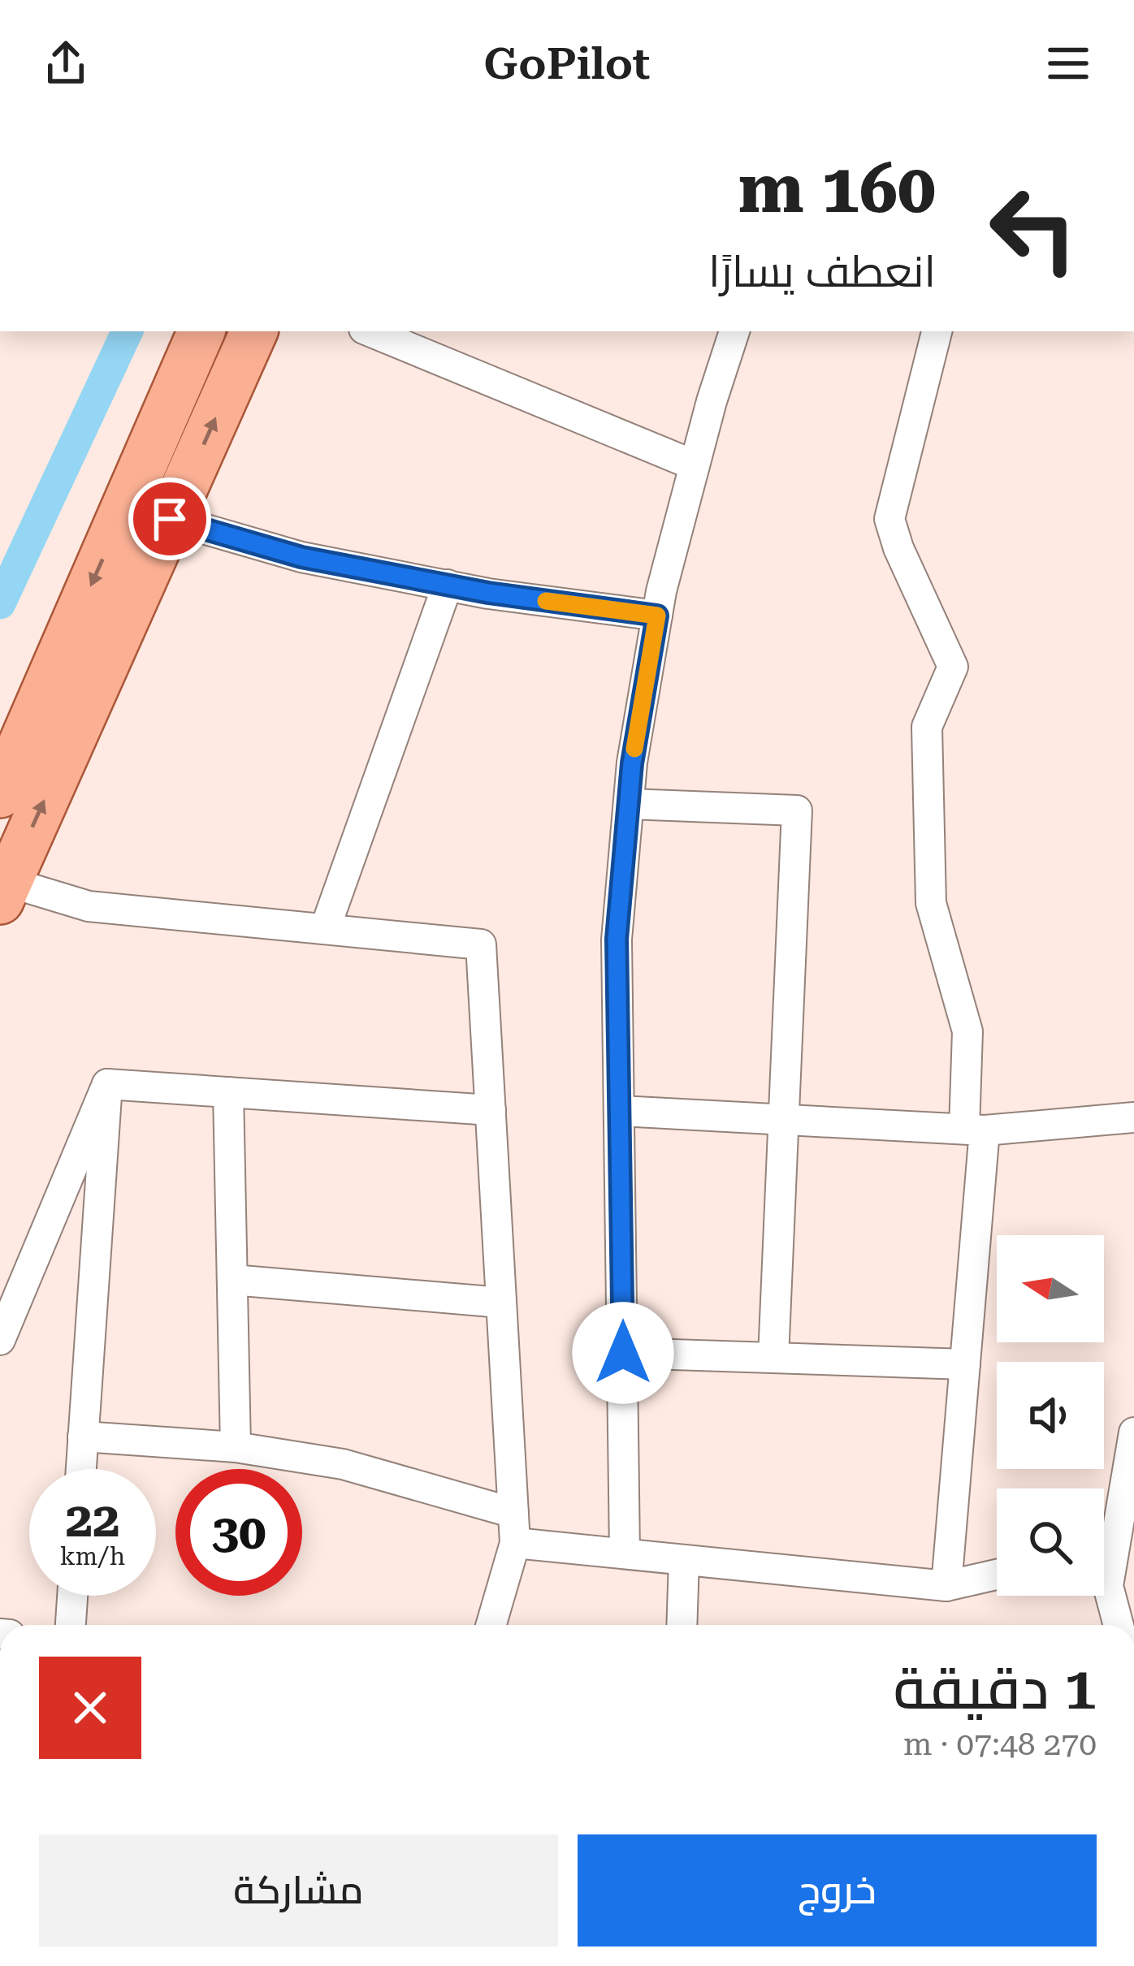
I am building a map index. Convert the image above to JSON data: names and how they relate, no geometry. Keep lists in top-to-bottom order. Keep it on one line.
{"north":"left","page":{"header":"GoPilot","turn":["160 m","انعطف يسارًا"],"speed":"22 km/h","limit":"30","heading":["1 دقيقة","270 m · 07:48"],"buttons":["خروج","مشاركة"]}}
